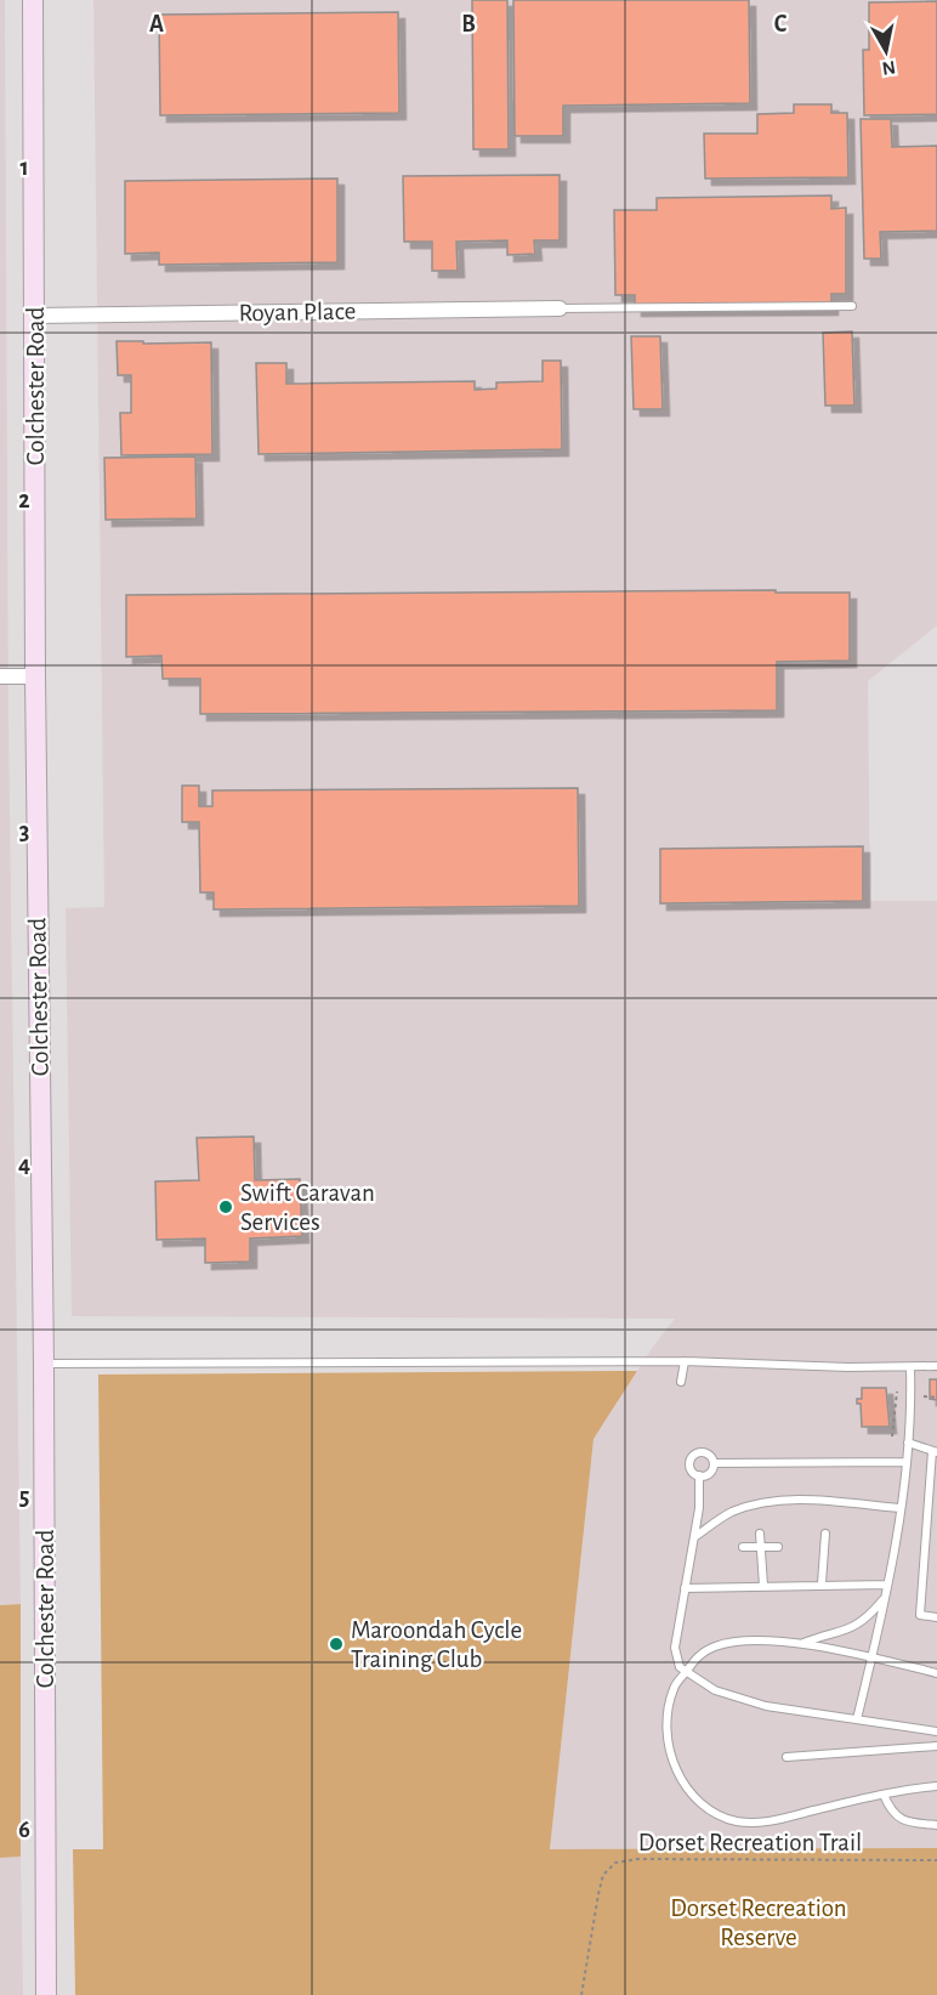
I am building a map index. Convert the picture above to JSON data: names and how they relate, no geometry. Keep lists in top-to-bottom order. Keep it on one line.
{"streets":{"main road":["Colchester Road"],"street":["Royan Place"],"path":["Dorset Recreation Trail"]},"crossings":[["Royan Place","Colchester Road"]],"parks":["Dorset Recreation Reserve"],"places":["Swift Caravan Services","Maroondah Cycle Training Club"],"north":"bottom","grid":{"columns":["A","B","C"],"rows":["1","2","3","4","5","6"]}}
